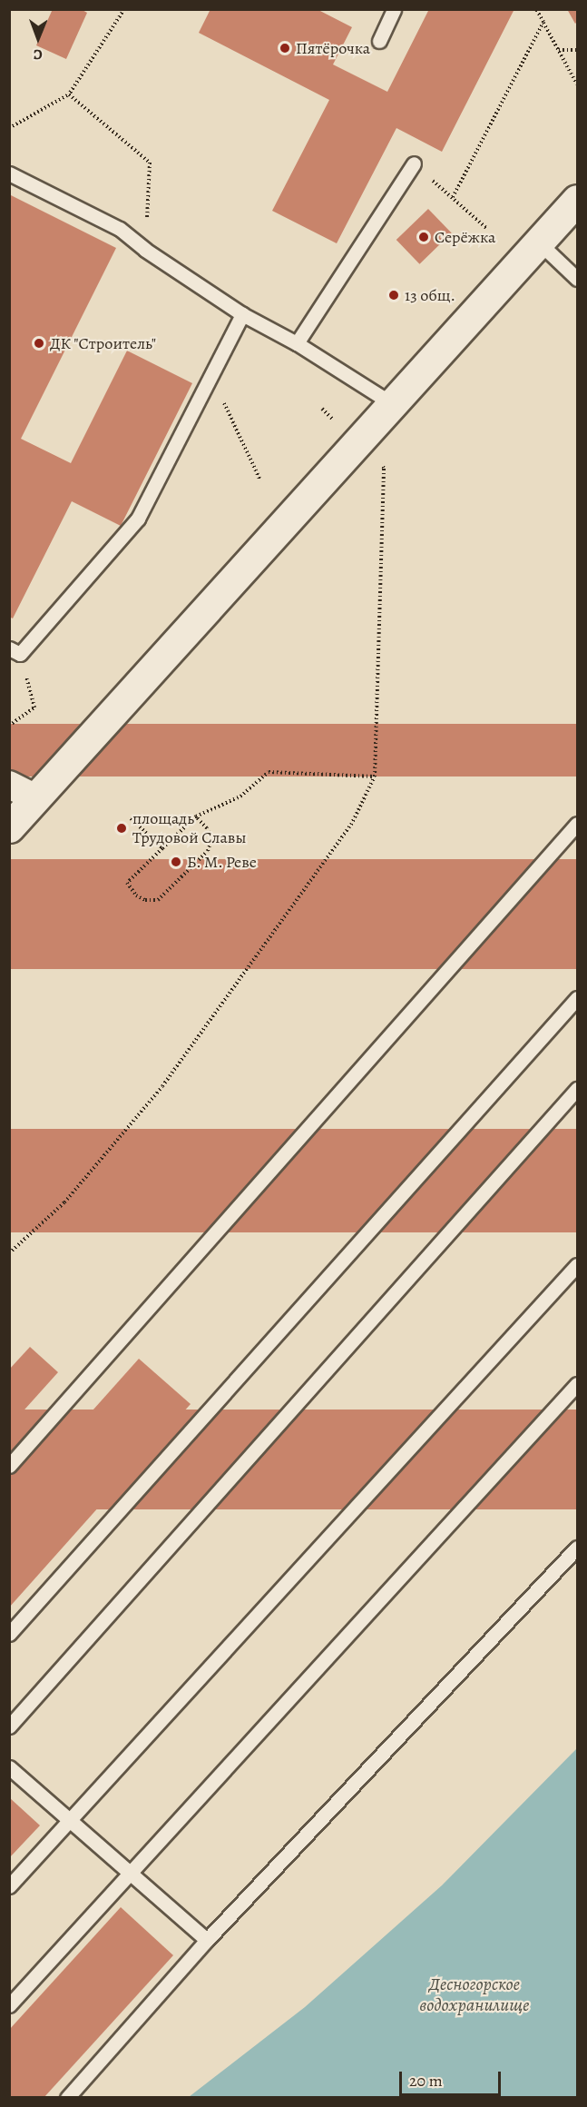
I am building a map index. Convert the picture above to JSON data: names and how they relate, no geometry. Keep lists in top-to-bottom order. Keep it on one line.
{"water":["Десногорское водохранилище"],"places":["Пятёрочка","Серёжка","13 общ.","ДК \"Строитель\"","площадь Трудовой Славы","Б. М. Реве"],"scale_bar":"20 m","north":"bottom"}
